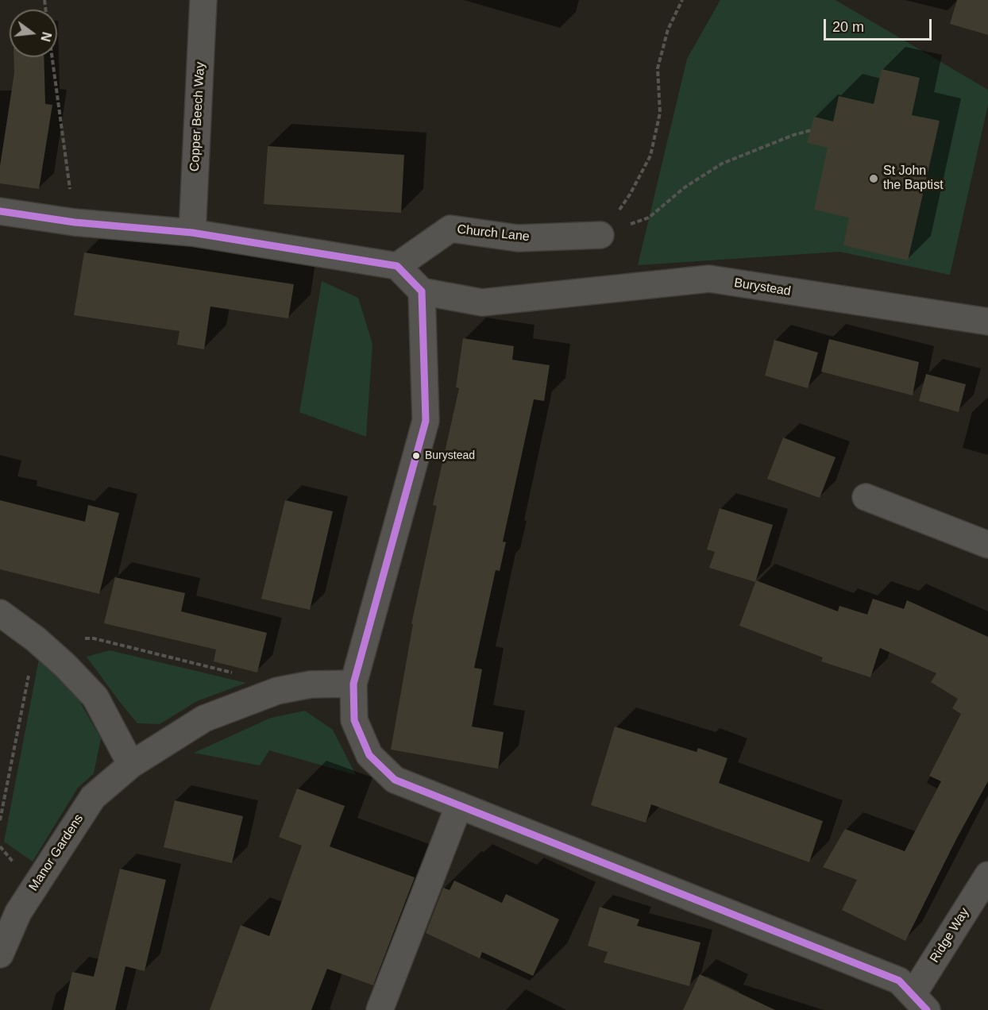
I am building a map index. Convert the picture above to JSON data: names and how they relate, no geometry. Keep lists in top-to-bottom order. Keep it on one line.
{"streets":{"street":["Copper Beech Way","Church Lane","Burystead","Manor Gardens","Ridge Way"]},"places":["St John the Baptist","Burystead"],"scale_bar":"20 m","north":"right"}
